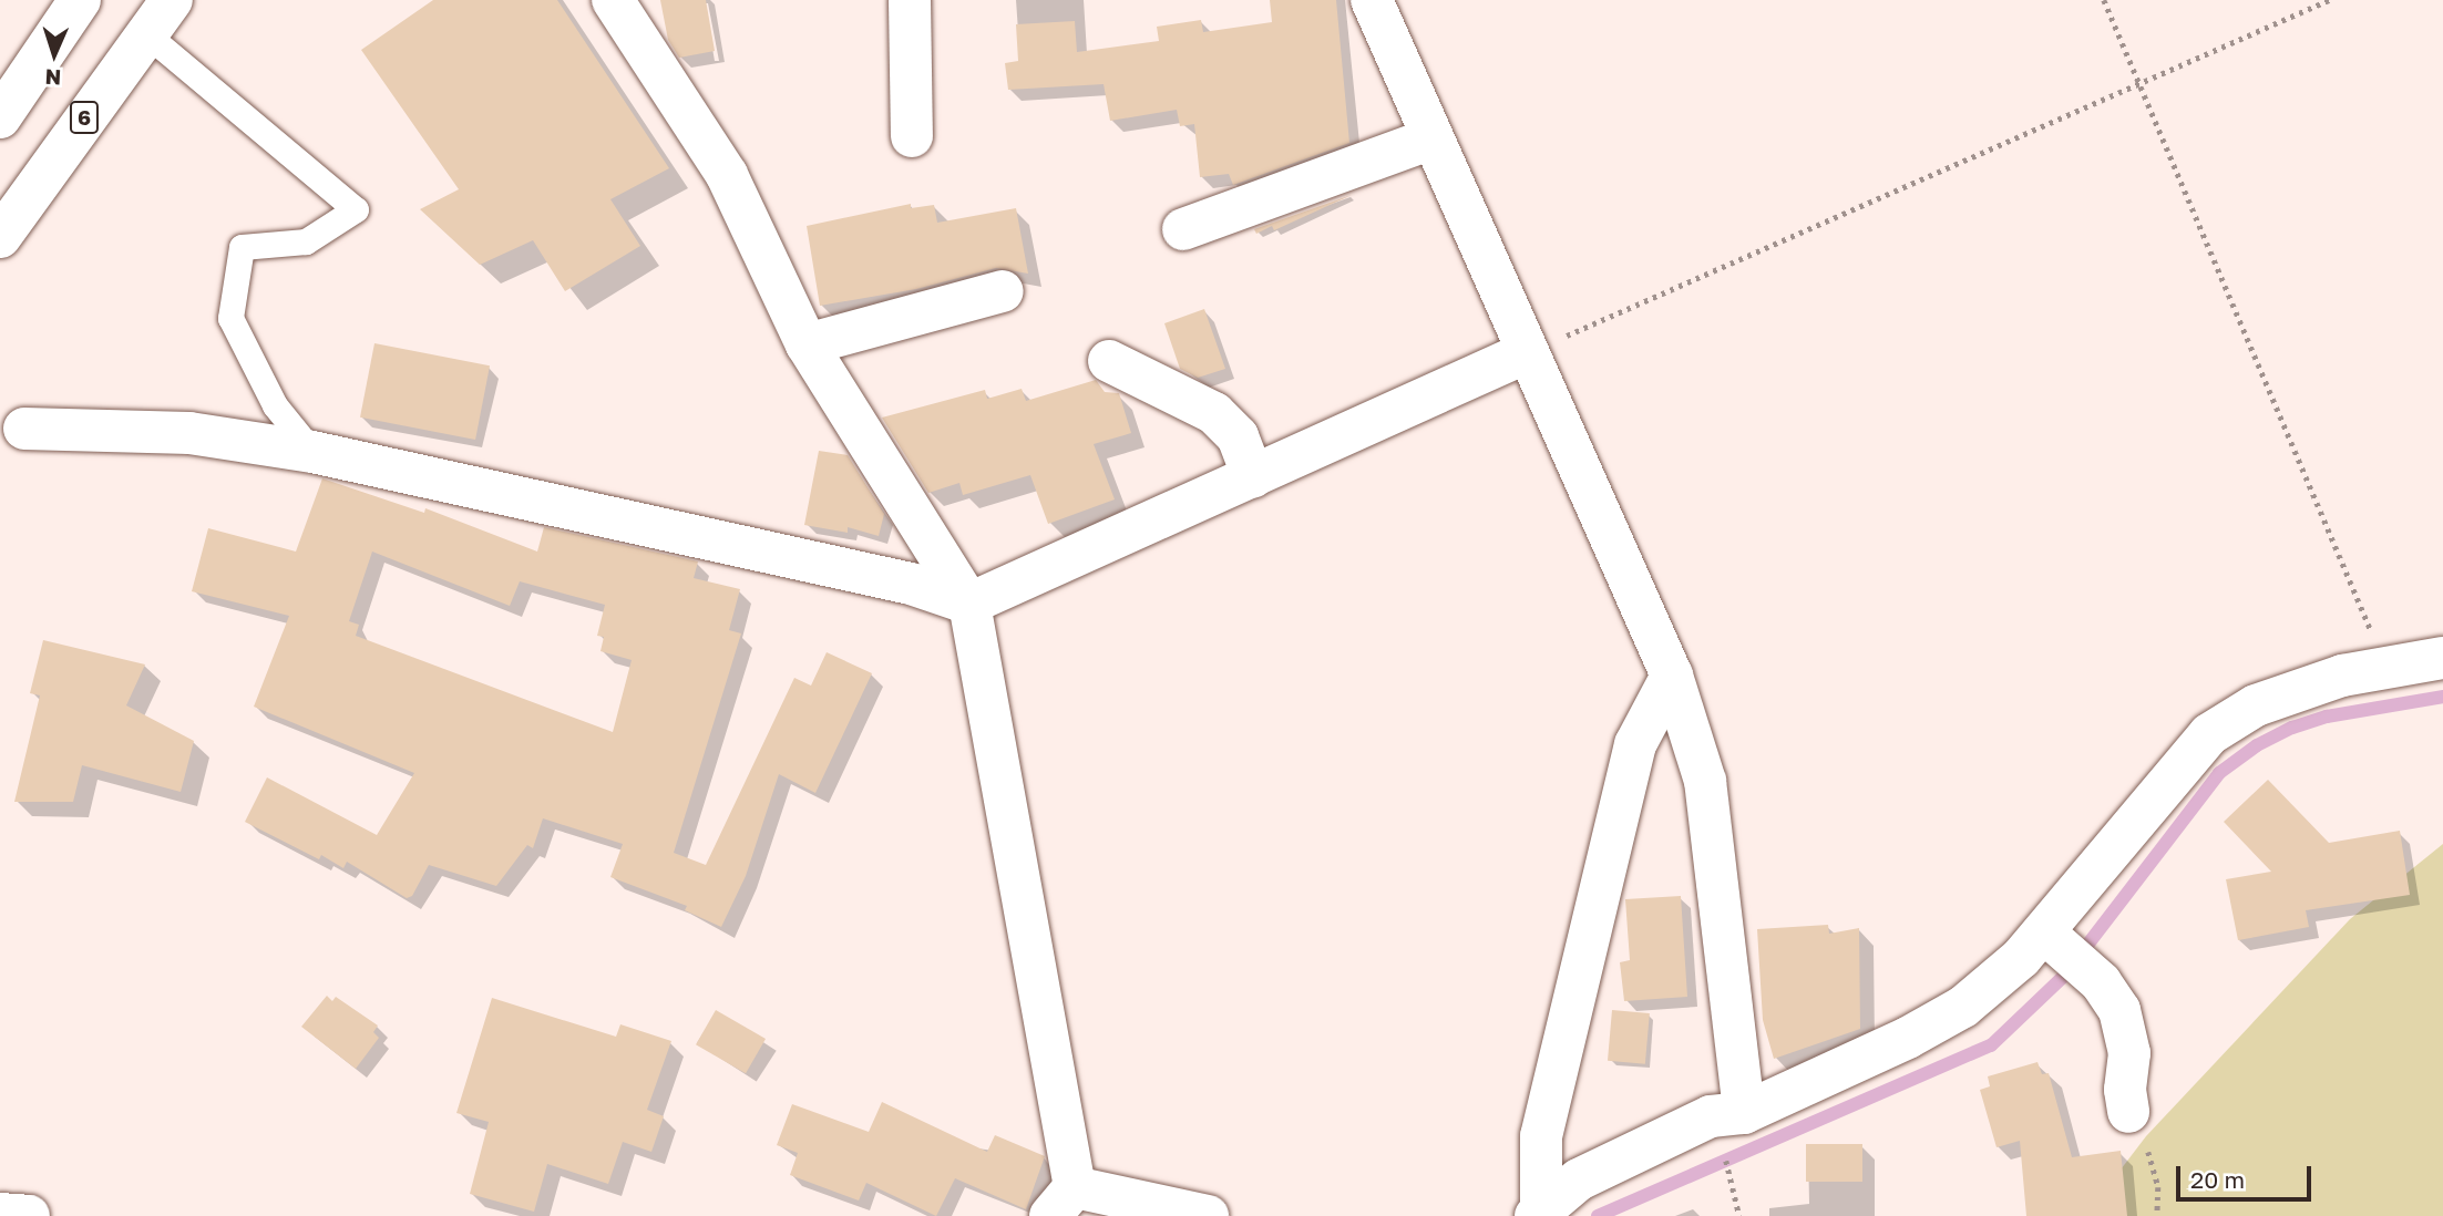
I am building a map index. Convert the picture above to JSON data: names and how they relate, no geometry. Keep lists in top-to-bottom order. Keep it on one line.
{"streets":{"main road":["6"]},"scale_bar":"20 m","north":"bottom"}
